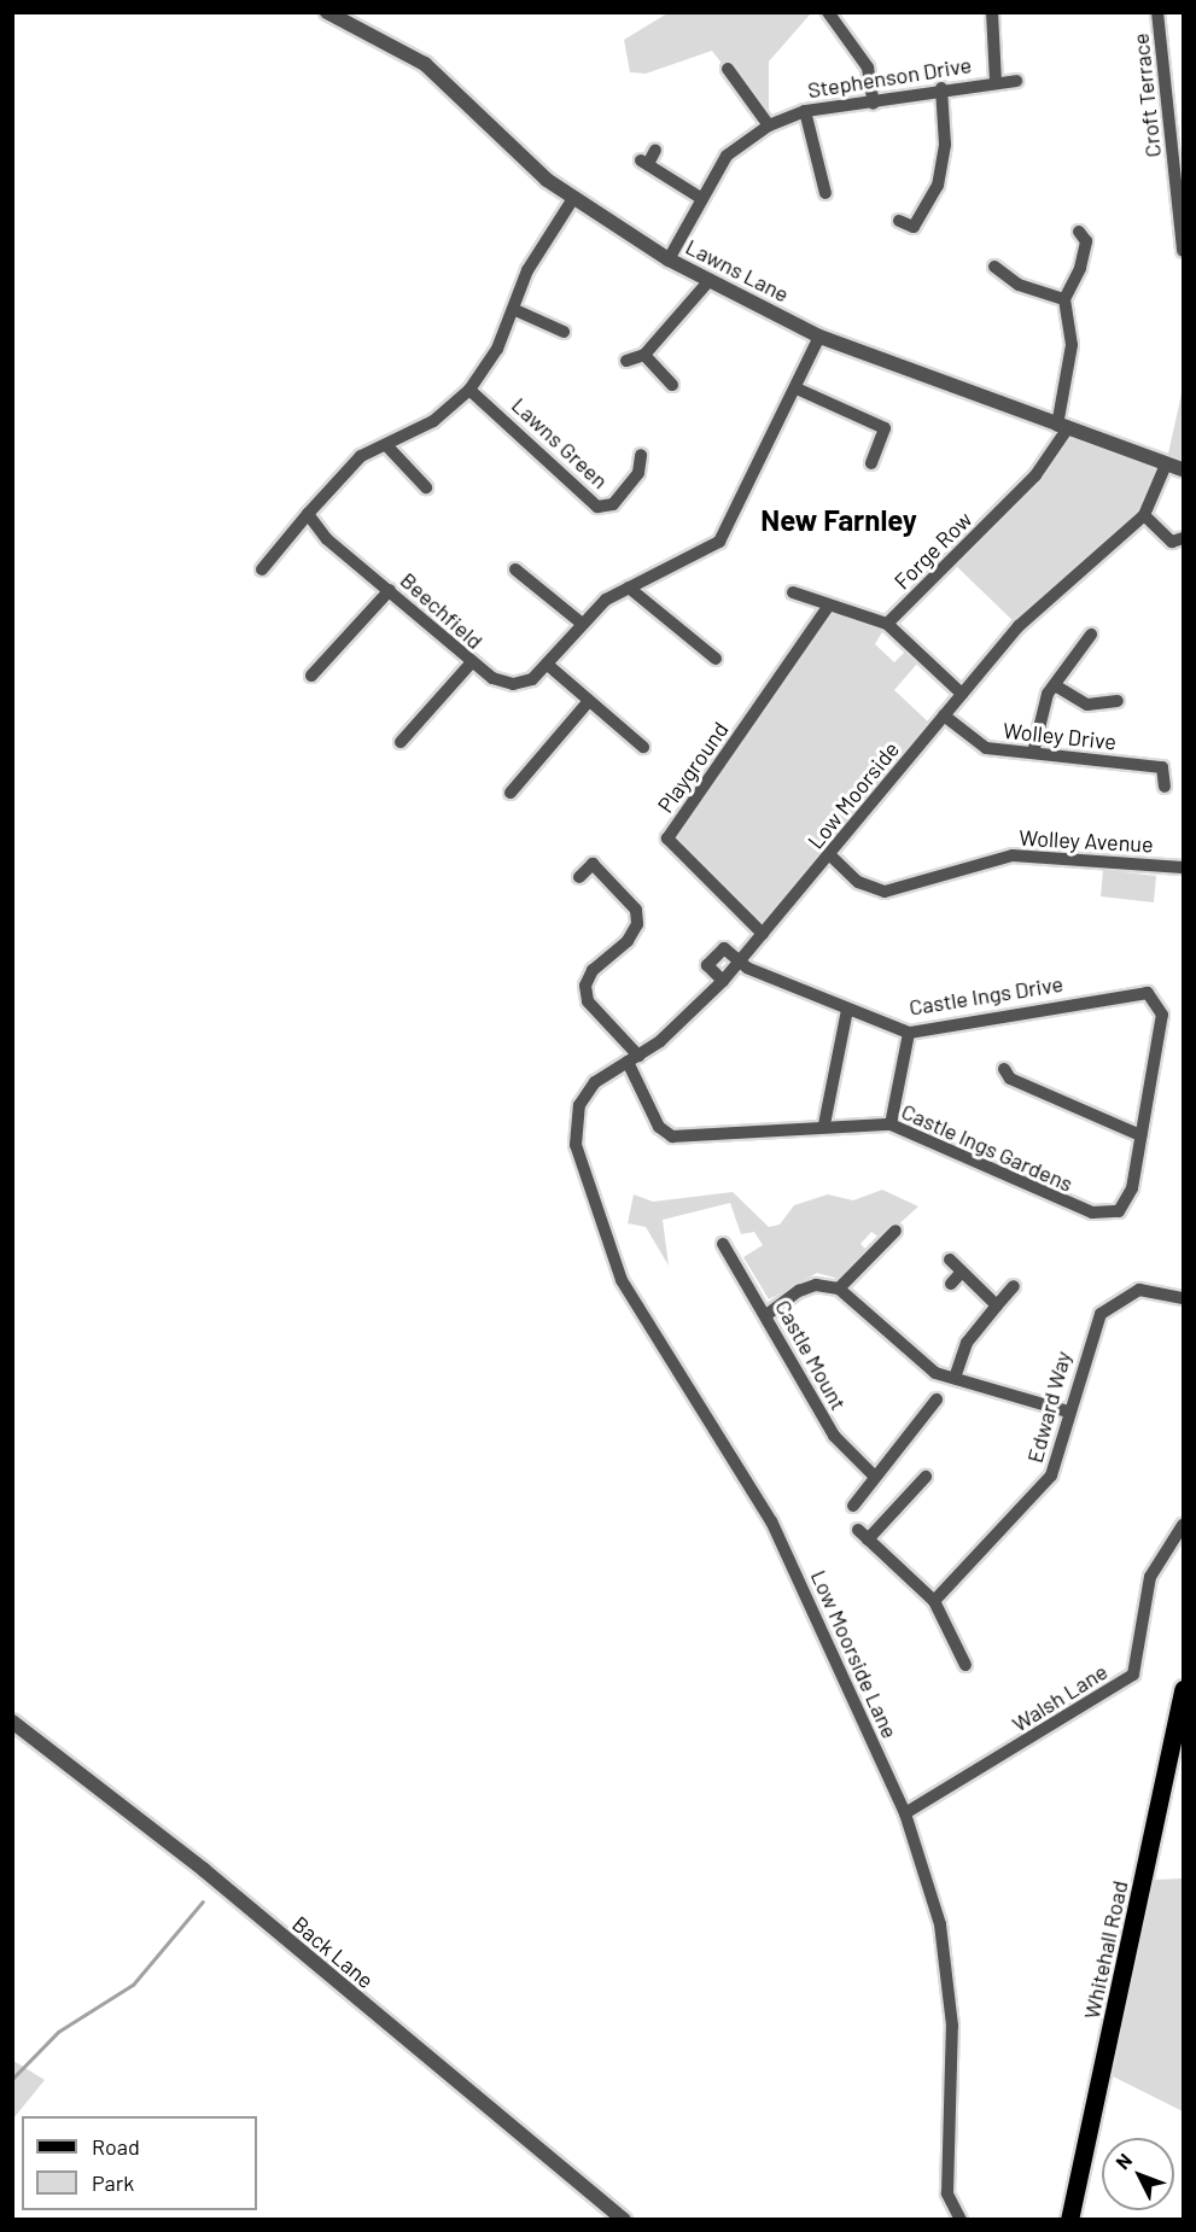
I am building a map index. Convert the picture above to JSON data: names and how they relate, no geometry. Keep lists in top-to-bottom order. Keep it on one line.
{"streets":{"main road":["Whitehall Road"],"street":["Stephenson Drive","Croft Terrace","Lawns Lane","Lawns Green","Forge Row","Beechfield","Wolley Drive","Playground","Low Moorside","Wolley Avenue","Castle Ings Drive","Castle Ings Gardens","Castle Mount","Edward Way","Low Moorside Lane","Walsh Lane","Back Lane"]},"crossings":[["Stephenson Drive","Lawns Lane"],["Lawns Lane","Forge Row"],["Lawns Lane","Beechfield"],["Lawns Lane","Low Moorside"],["Wolley Drive","Low Moorside"],["Playground","Low Moorside"],["Low Moorside","Wolley Avenue"],["Low Moorside","Castle Ings Drive"],["Low Moorside","Castle Ings Gardens"],["Low Moorside","Low Moorside Lane"],["Castle Ings Drive","Castle Ings Gardens"],["Low Moorside Lane","Walsh Lane"]],"districts":["New Farnley"],"legend":["Road","Park"],"north":"top left"}
